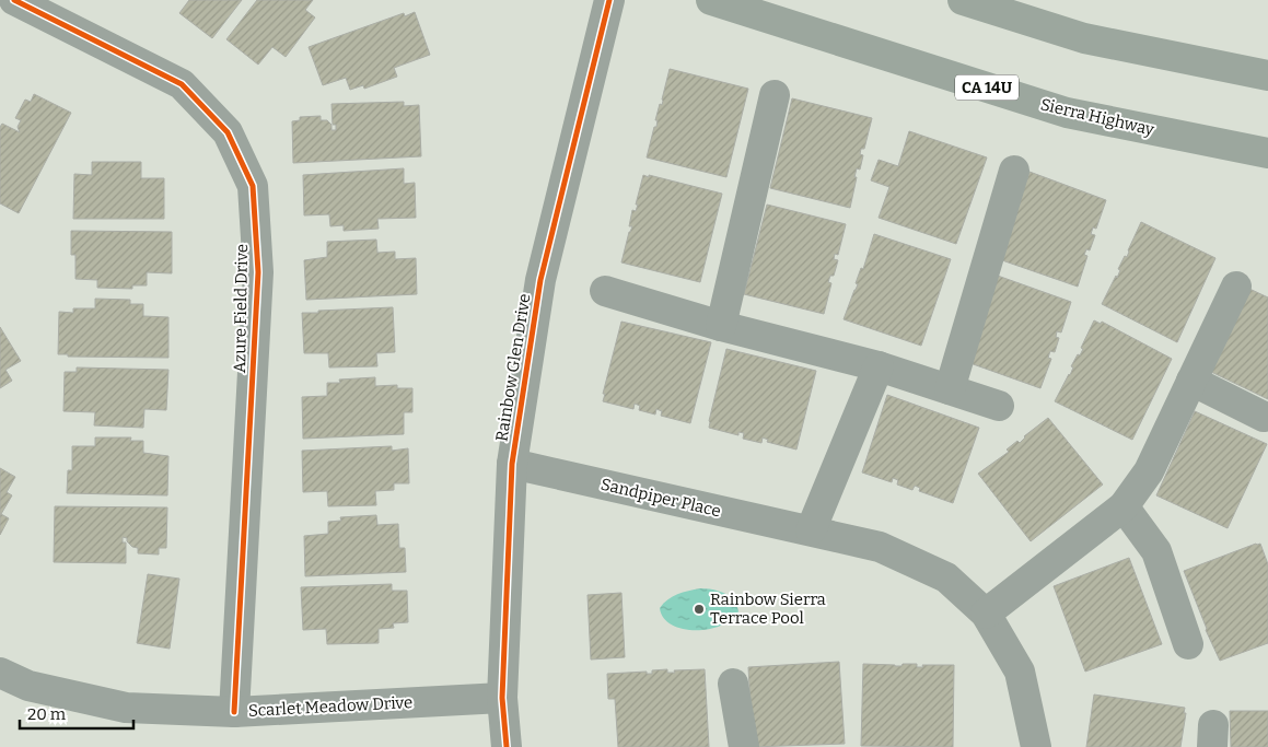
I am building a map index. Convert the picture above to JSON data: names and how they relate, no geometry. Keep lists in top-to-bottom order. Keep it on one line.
{"streets":{"main road":["CA 14U","Sierra Highway"],"street":["Azure Field Drive","Rainbow Glen Drive","Sandpiper Place","Scarlet Meadow Drive"]},"crossings":[["Azure Field Drive","Scarlet Meadow Drive"],["Rainbow Glen Drive","Sandpiper Place"],["Rainbow Glen Drive","Scarlet Meadow Drive"]],"places":["Rainbow Sierra Terrace Pool"],"scale_bar":"20 m"}
